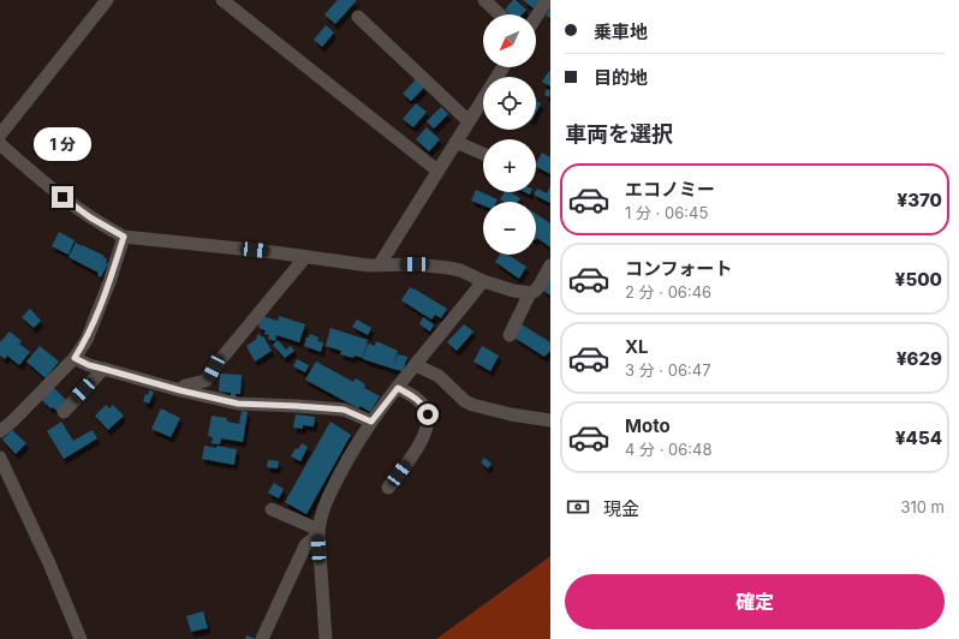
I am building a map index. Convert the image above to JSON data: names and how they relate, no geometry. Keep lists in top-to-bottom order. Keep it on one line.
{"north":"bottom left","page":{"banner":["乗車地","目的地"],"map_buttons":["+","−"],"heading":"車両を選択","bubble":"1 分","list":[{"name":"エコノミー","note":"1 分 · 06:45","value":"¥370"},{"name":"コンフォート","note":"2 分 · 06:46","value":"¥500"},{"name":"XL","note":"3 分 · 06:47","value":"¥629"},{"name":"Moto","note":"4 分 · 06:48","value":"¥454"}],"pay":["現金","310 m"],"buttons":"確定"}}
